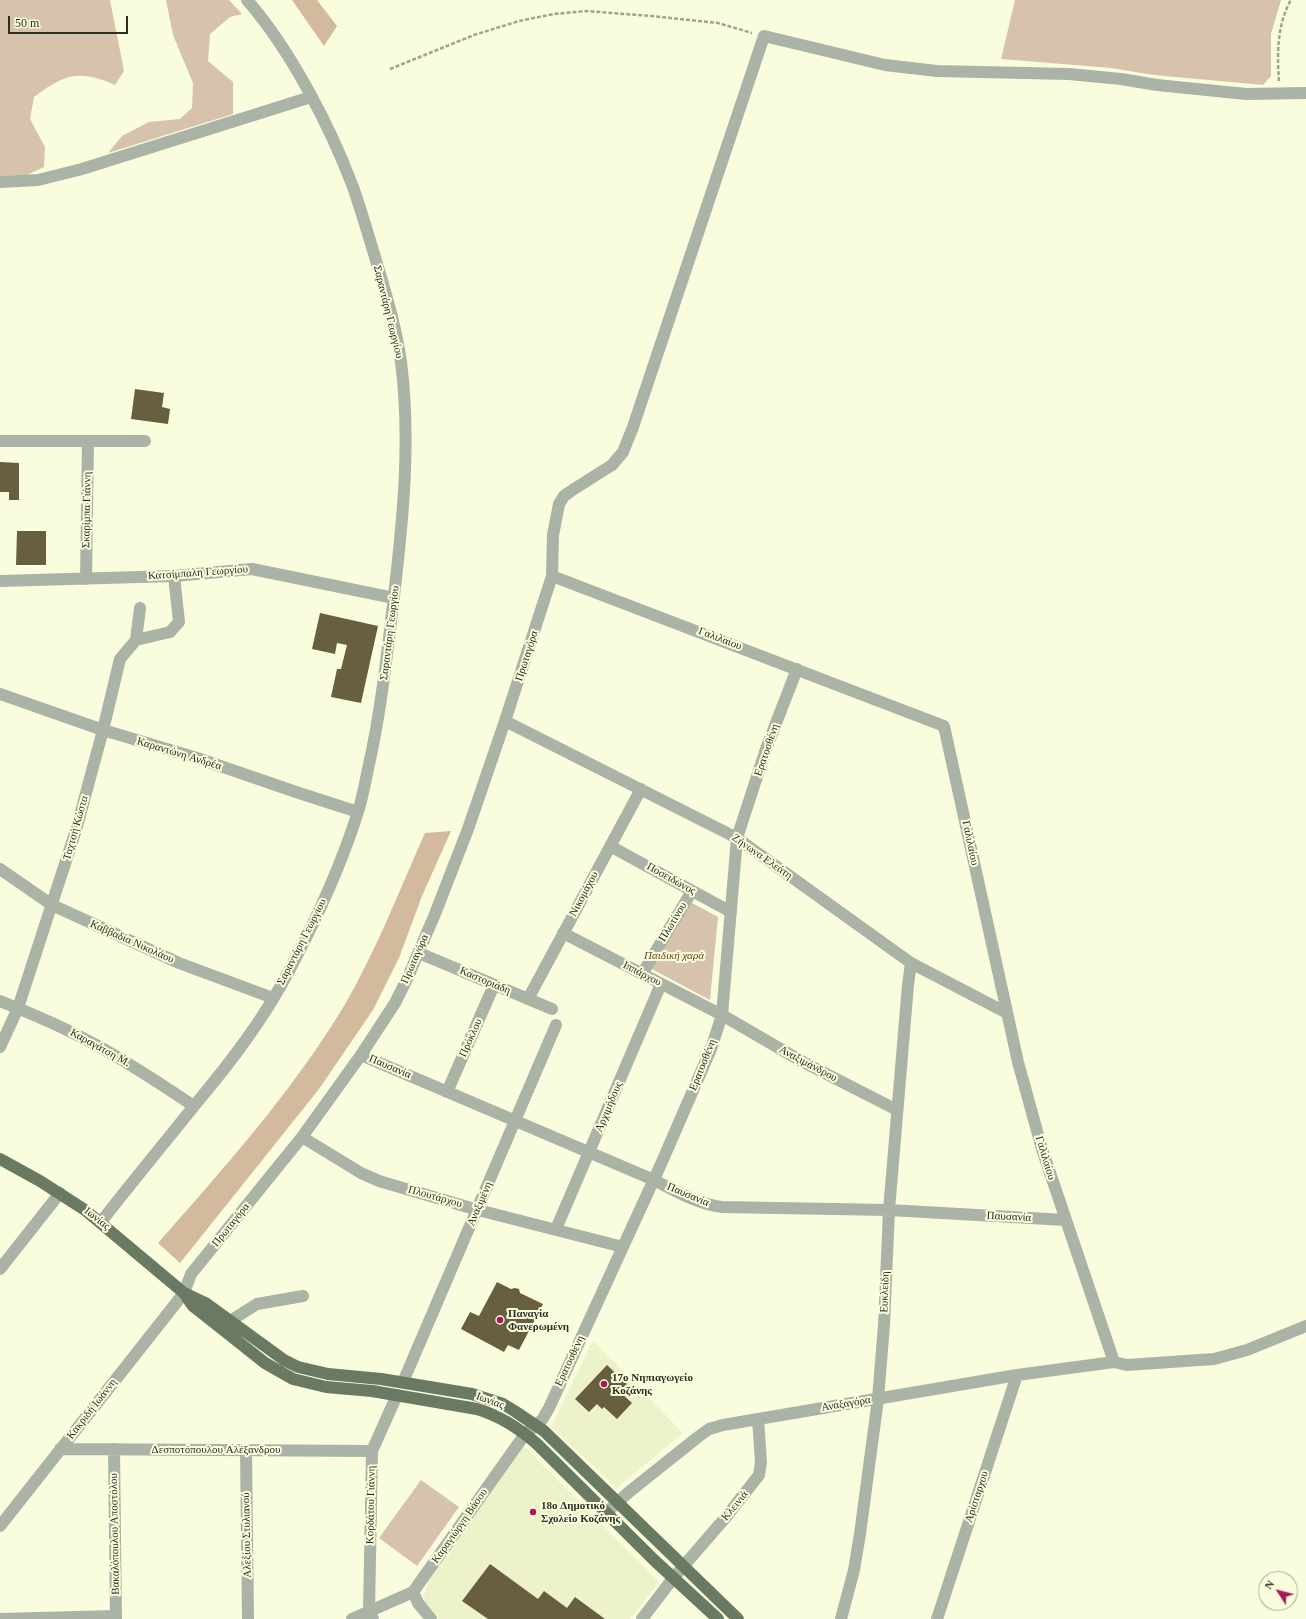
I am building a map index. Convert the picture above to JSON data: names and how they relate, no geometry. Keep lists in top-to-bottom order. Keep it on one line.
{"streets":{"main road":["Ιωνίας"],"street":["Σαραντάρη Γεωργίου","Σκαρίμπα Γιάννη","Κατσίμπαλη Γεωργίου","Γαλιλαίου","Πρωταγόρα","Ερατοσθένη","Καραντώνη Ανδρέα","Ταχτσή Κώστα","Ζήνωνα Ελεάτη","Ποσειδώνος","Νικομάχου","Πλωτίνου","Καββαδία Νικολάου","Ιππάρχου","Καστοριάδη","Πρόκλου","Καραγάτση Μ.","Αναξιμάνδρου","Παυσανία","Αρχιμήδους","Πλουτάρχου","Αναξιμένη","Ευκλείδη","Αναξαγόρα","Κακριδή Ιωάννη","Δεσποτόπουλου Αλέξανδρου","Αρίσταρχου","Κορδάτου Γιάννη","Κλεινιά","Καραγιώργη Βάσου","Βακαλόπουλου Αποστόλου","Αλεξίου Στυλιανού"]},"crossings":[["Σαραντάρη Γεωργίου","Κατσίμπαλη Γεωργίου"],["Σαραντάρη Γεωργίου","Καραντώνη Ανδρέα"],["Σαραντάρη Γεωργίου","Καββαδία Νικολάου"],["Σαραντάρη Γεωργίου","Καραγάτση Μ."],["Σαραντάρη Γεωργίου","Ιωνίας"],["Σκαρίμπα Γιάννη","Κατσίμπαλη Γεωργίου"],["Γαλιλαίου","Πρωταγόρα"],["Γαλιλαίου","Ερατοσθένη"],["Γαλιλαίου","Ζήνωνα Ελεάτη"],["Γαλιλαίου","Παυσανία"],["Γαλιλαίου","Αναξαγόρα"],["Πρωταγόρα","Ζήνωνα Ελεάτη"],["Πρωταγόρα","Καστοριάδη"],["Πρωταγόρα","Παυσανία"],["Πρωταγόρα","Πλουτάρχου"],["Πρωταγόρα","Ιωνίας"],["Πρωταγόρα","Κακριδή Ιωάννη"],["Ερατοσθένη","Ζήνωνα Ελεάτη"],["Ερατοσθένη","Ποσειδώνος"],["Ερατοσθένη","Ιππάρχου"],["Ερατοσθένη","Αναξιμάνδρου"],["Ερατοσθένη","Παυσανία"],["Ερατοσθένη","Πλουτάρχου"],["Ερατοσθένη","Ιωνίας"],["Ερατοσθένη","Καραγιώργη Βάσου"],["Καραντώνη Ανδρέα","Ταχτσή Κώστα"],["Ταχτσή Κώστα","Καββαδία Νικολάου"],["Ταχτσή Κώστα","Καραγάτση Μ."],["Ζήνωνα Ελεάτη","Νικομάχου"],["Ζήνωνα Ελεάτη","Ευκλείδη"],["Ποσειδώνος","Νικομάχου"],["Ποσειδώνος","Πλωτίνου"],["Νικομάχου","Ιππάρχου"],["Νικομάχου","Καστοριάδη"],["Πλωτίνου","Ιππάρχου"],["Ιππάρχου","Αναξιμάνδρου"],["Ιππάρχου","Αρχιμήδους"],["Καστοριάδη","Πρόκλου"],["Πρόκλου","Παυσανία"],["Αναξιμάνδρου","Ευκλείδη"],["Παυσανία","Αρχιμήδους"],["Παυσανία","Αναξιμένη"],["Παυσανία","Ευκλείδη"],["Αρχιμήδους","Πλουτάρχου"],["Πλουτάρχου","Αναξιμένη"],["Αναξιμένη","Ιωνίας"],["Ιωνίας","Αναξαγόρα"],["Ιωνίας","Κακριδή Ιωάννη"],["Ιωνίας","Κορδάτου Γιάννη"],["Ιωνίας","Κλεινιά"],["Ιωνίας","Καραγιώργη Βάσου"],["Ευκλείδη","Αναξαγόρα"],["Αναξαγόρα","Αρίσταρχου"],["Αναξαγόρα","Κλεινιά"],["Κακριδή Ιωάννη","Δεσποτόπουλου Αλέξανδρου"],["Δεσποτόπουλου Αλέξανδρου","Κορδάτου Γιάννη"],["Δεσποτόπουλου Αλέξανδρου","Βακαλόπουλου Αποστόλου"],["Δεσποτόπουλου Αλέξανδρου","Αλεξίου Στυλιανού"]],"parks":["Παιδική χαρά"],"places":["Παναγία Φανερωμένη","17ο Νηπιαγωγείο Κοζάνης","18ο Δημοτικό Σχολείο Κοζάνης"],"scale_bar":"50 m","north":"top left"}
